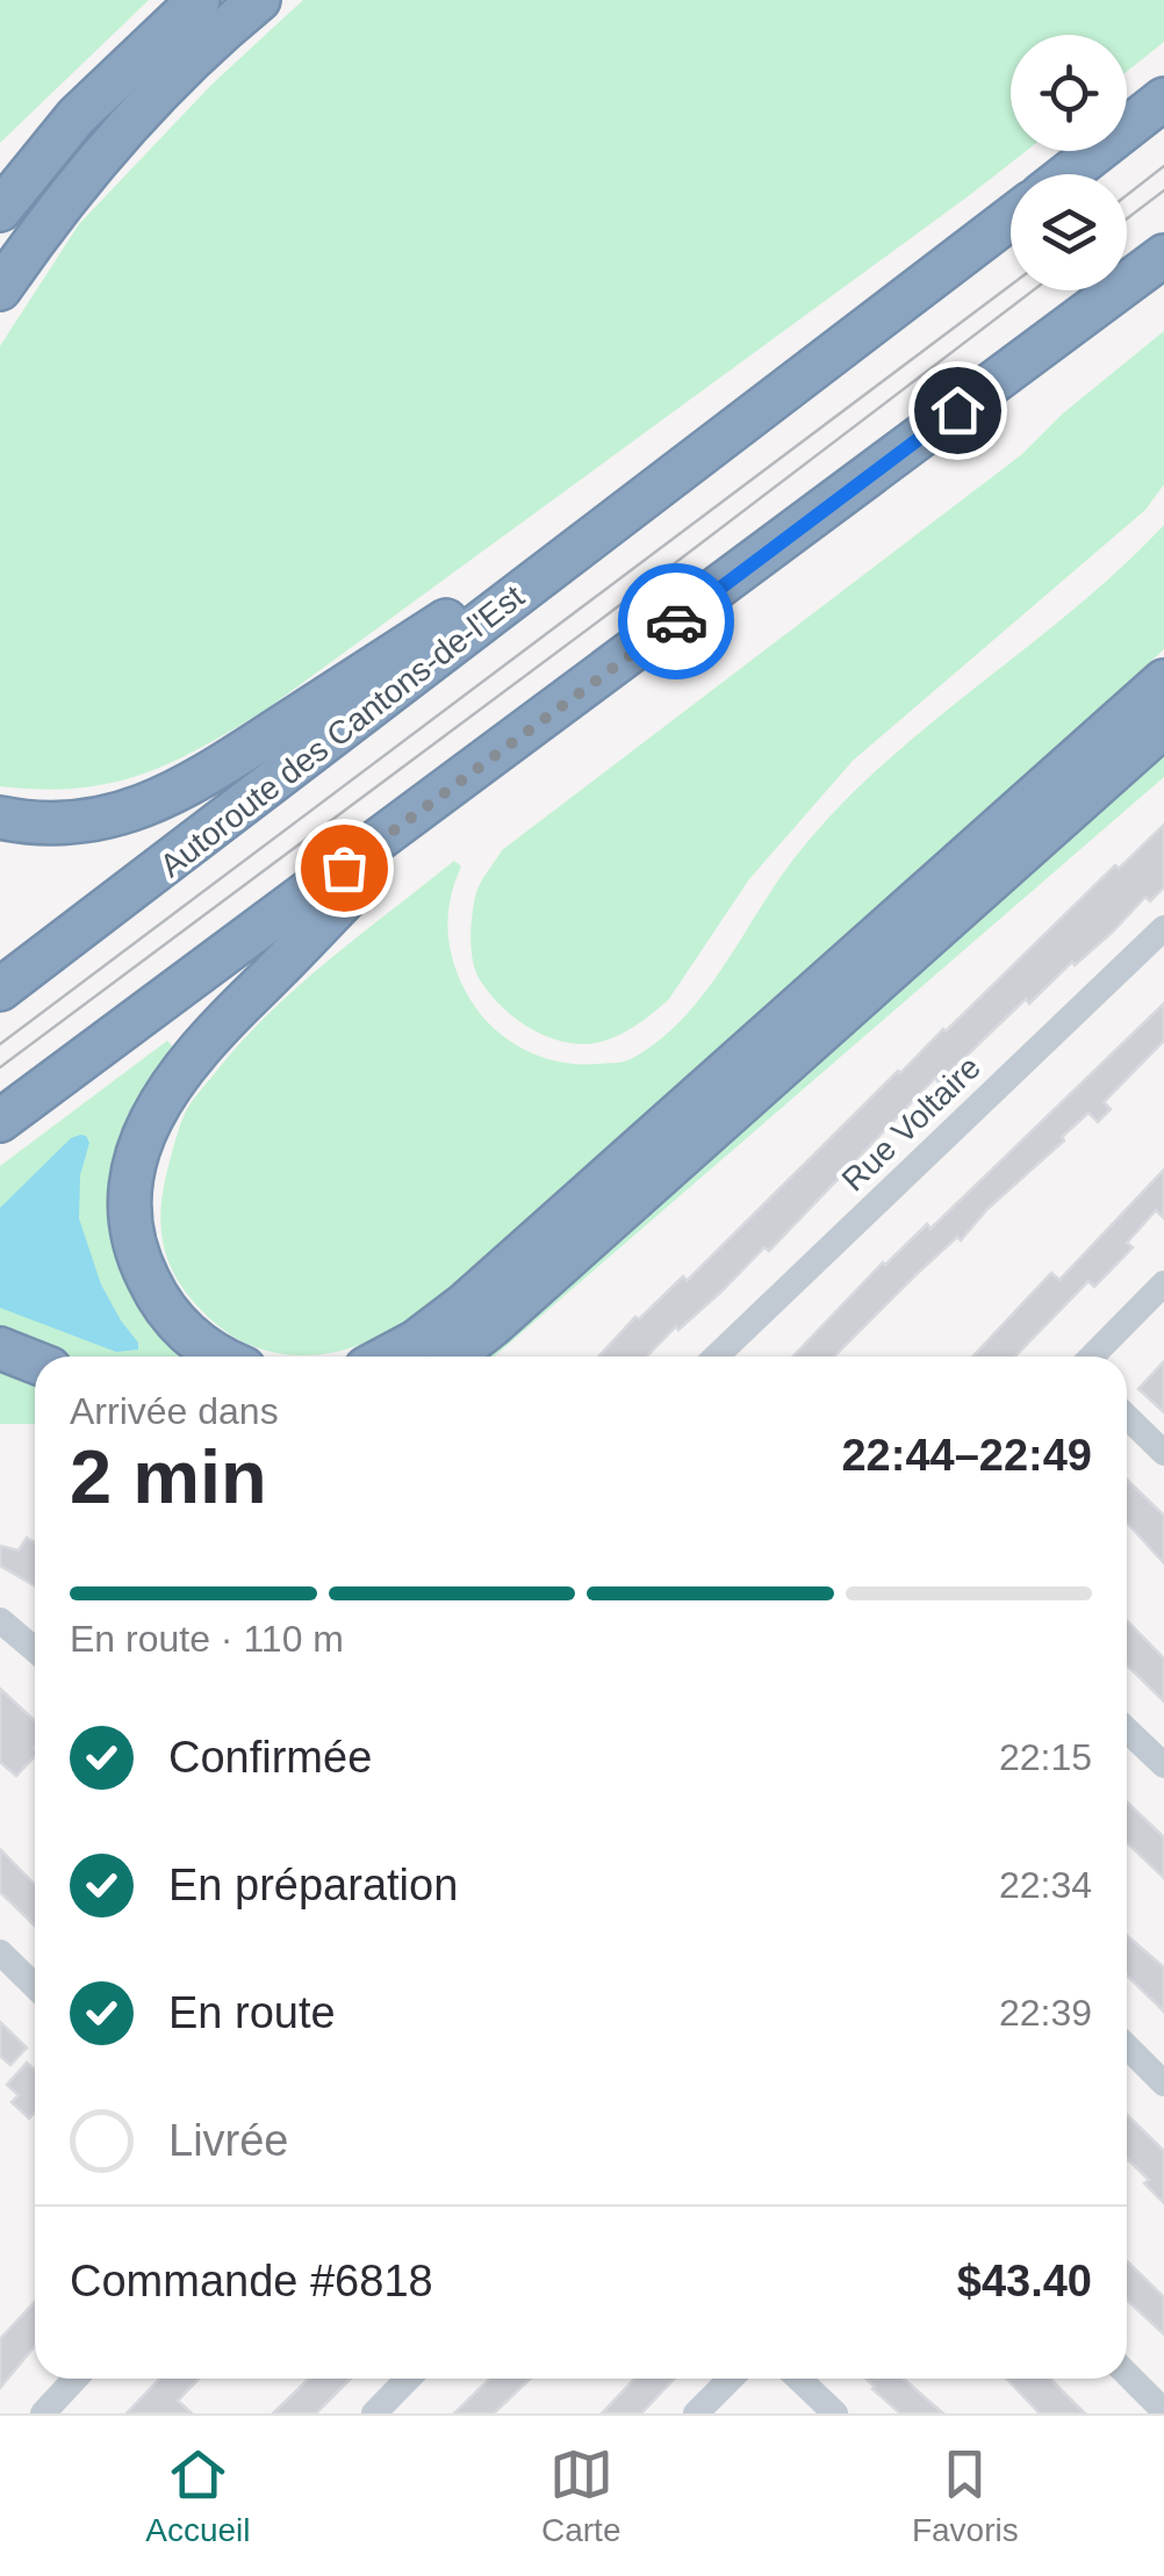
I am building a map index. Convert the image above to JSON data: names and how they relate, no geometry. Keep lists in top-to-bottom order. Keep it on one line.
{"streets":{"highway":["Autoroute des Cantons-de-l'Est"],"street":["Rue Voltaire"]},"page":{"heading":["2 min","Arrivée dans","22:44–22:49"],"panel":["Commande #6818","$43.40"],"bar":"En route · 110 m","list":[["Confirmée","22:15"],["En préparation","22:34"],["En route","22:39"],"Livrée"],"tabs":["Accueil","Carte","Favoris"]}}
